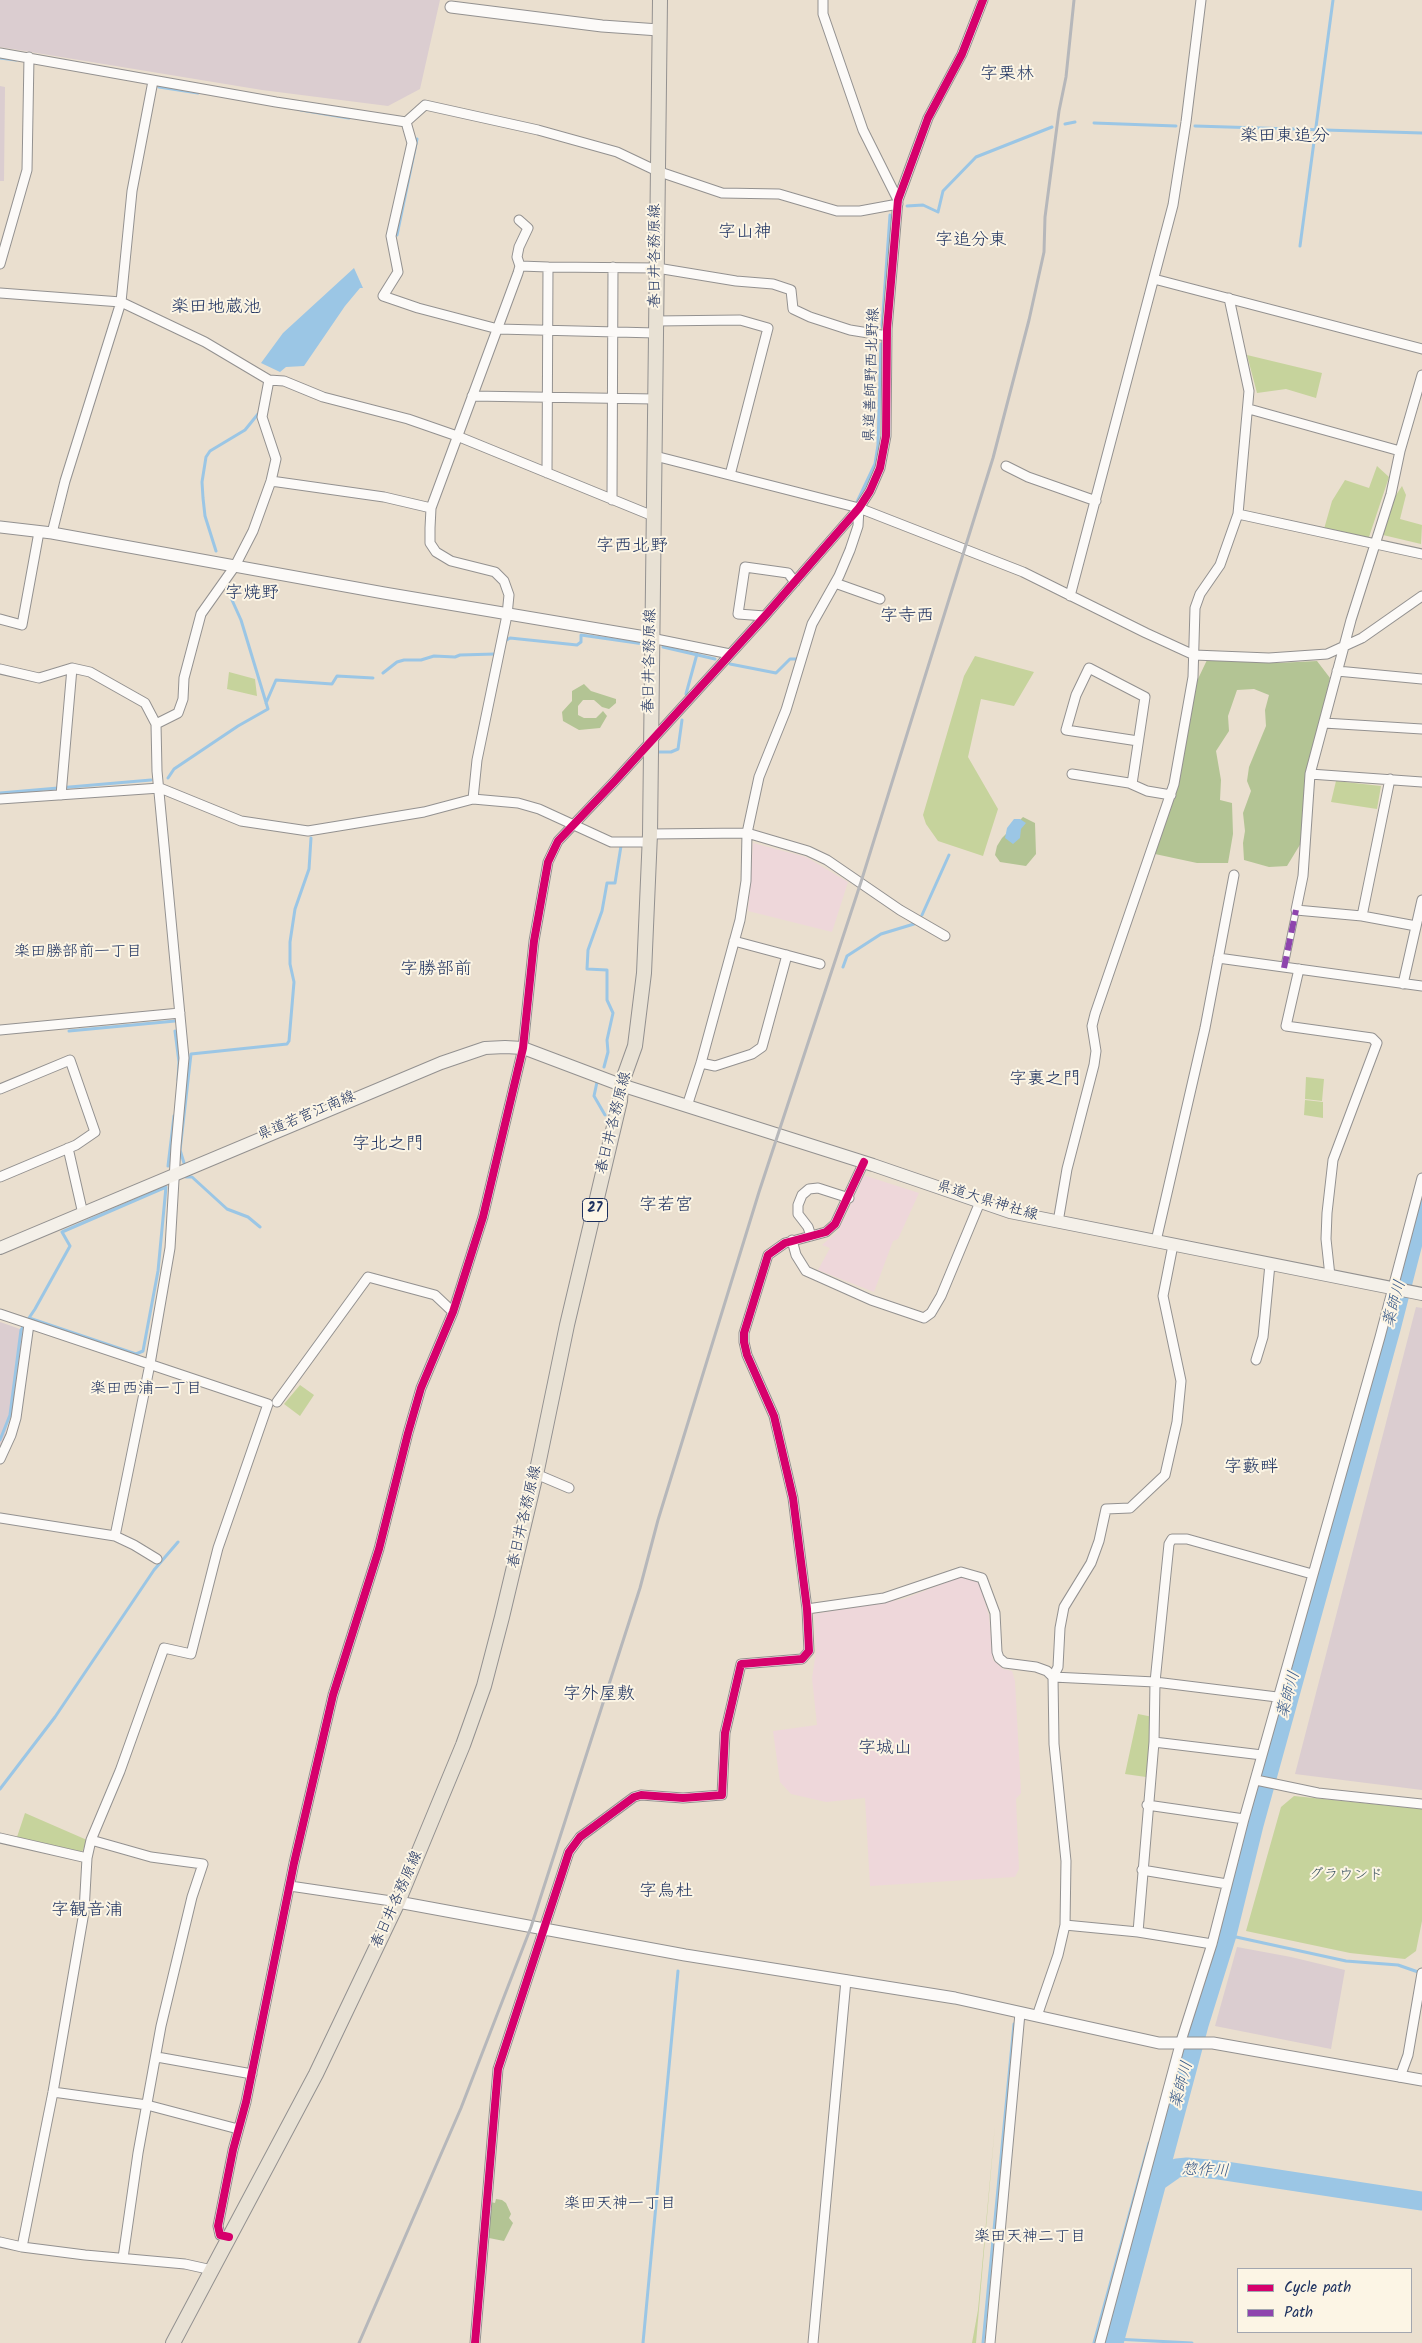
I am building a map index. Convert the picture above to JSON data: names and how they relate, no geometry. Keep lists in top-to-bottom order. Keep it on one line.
{"streets":{"main road":["春日井各務原線","県道若宮江南線","県道大県神社線","27"],"street":["県道善師野西北野線"]},"crossings":[["春日井各務原線","県道善師野西北野線"],["春日井各務原線","県道若宮江南線"],["春日井各務原線","県道大県神社線"],["県道善師野西北野線","県道若宮江南線"],["県道若宮江南線","県道大県神社線"]],"districts":["字栗林","楽田東追分","字山神","字追分東","楽田地蔵池","字西北野","字焼野","字寺西","楽田勝部前一丁目","字勝部前","字裏之門","字北之門","字若宮","楽田西浦一丁目","字藪畔","字外屋敷","字城山","字烏杜","字観音浦","楽田天神一丁目","楽田天神二丁目"],"water":["薬師川","惣作川"],"parks":["グラウンド"],"legend":["Cycle path","Path"]}
